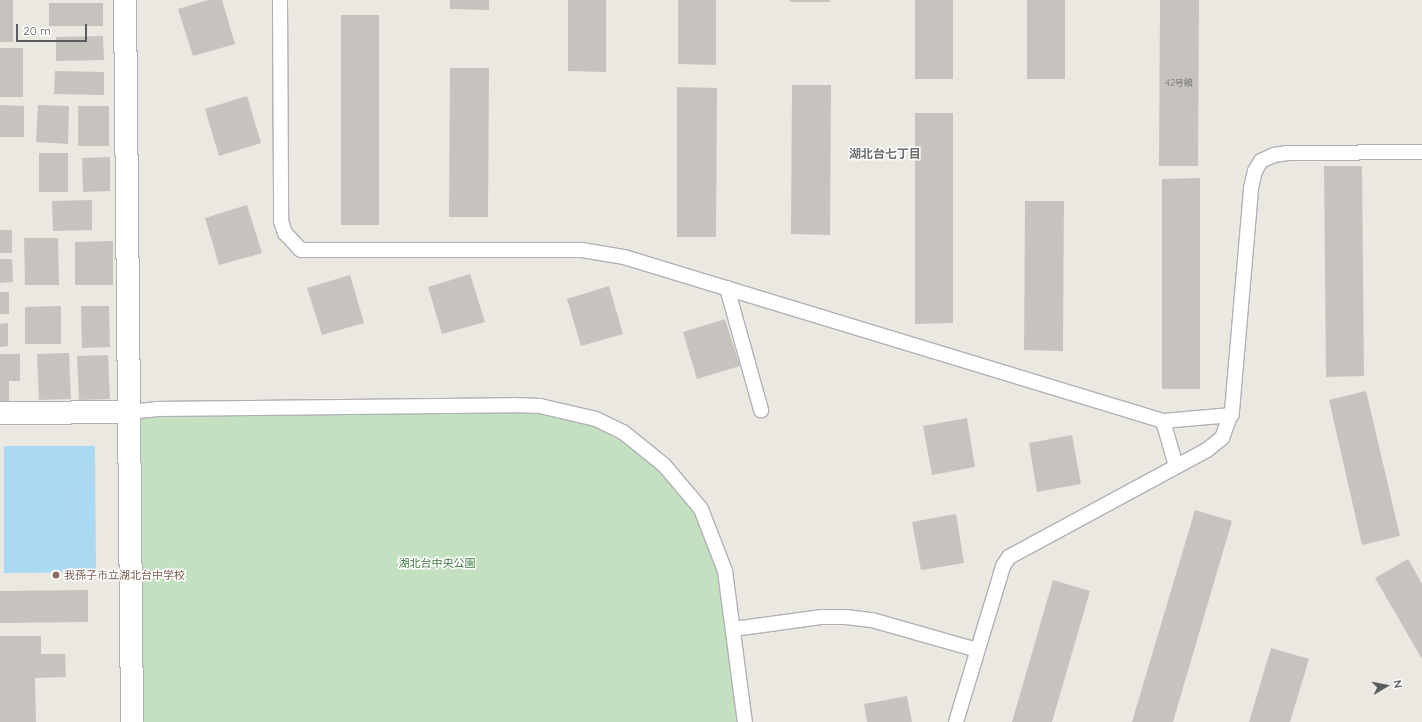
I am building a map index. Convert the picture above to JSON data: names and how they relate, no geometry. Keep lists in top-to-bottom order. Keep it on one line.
{"districts":["湖北台七丁目"],"parks":["湖北台中央公園"],"places":["我孫子市立湖北台中学校"],"house_numbers":["42号館"],"scale_bar":"20 m","north":"right"}
